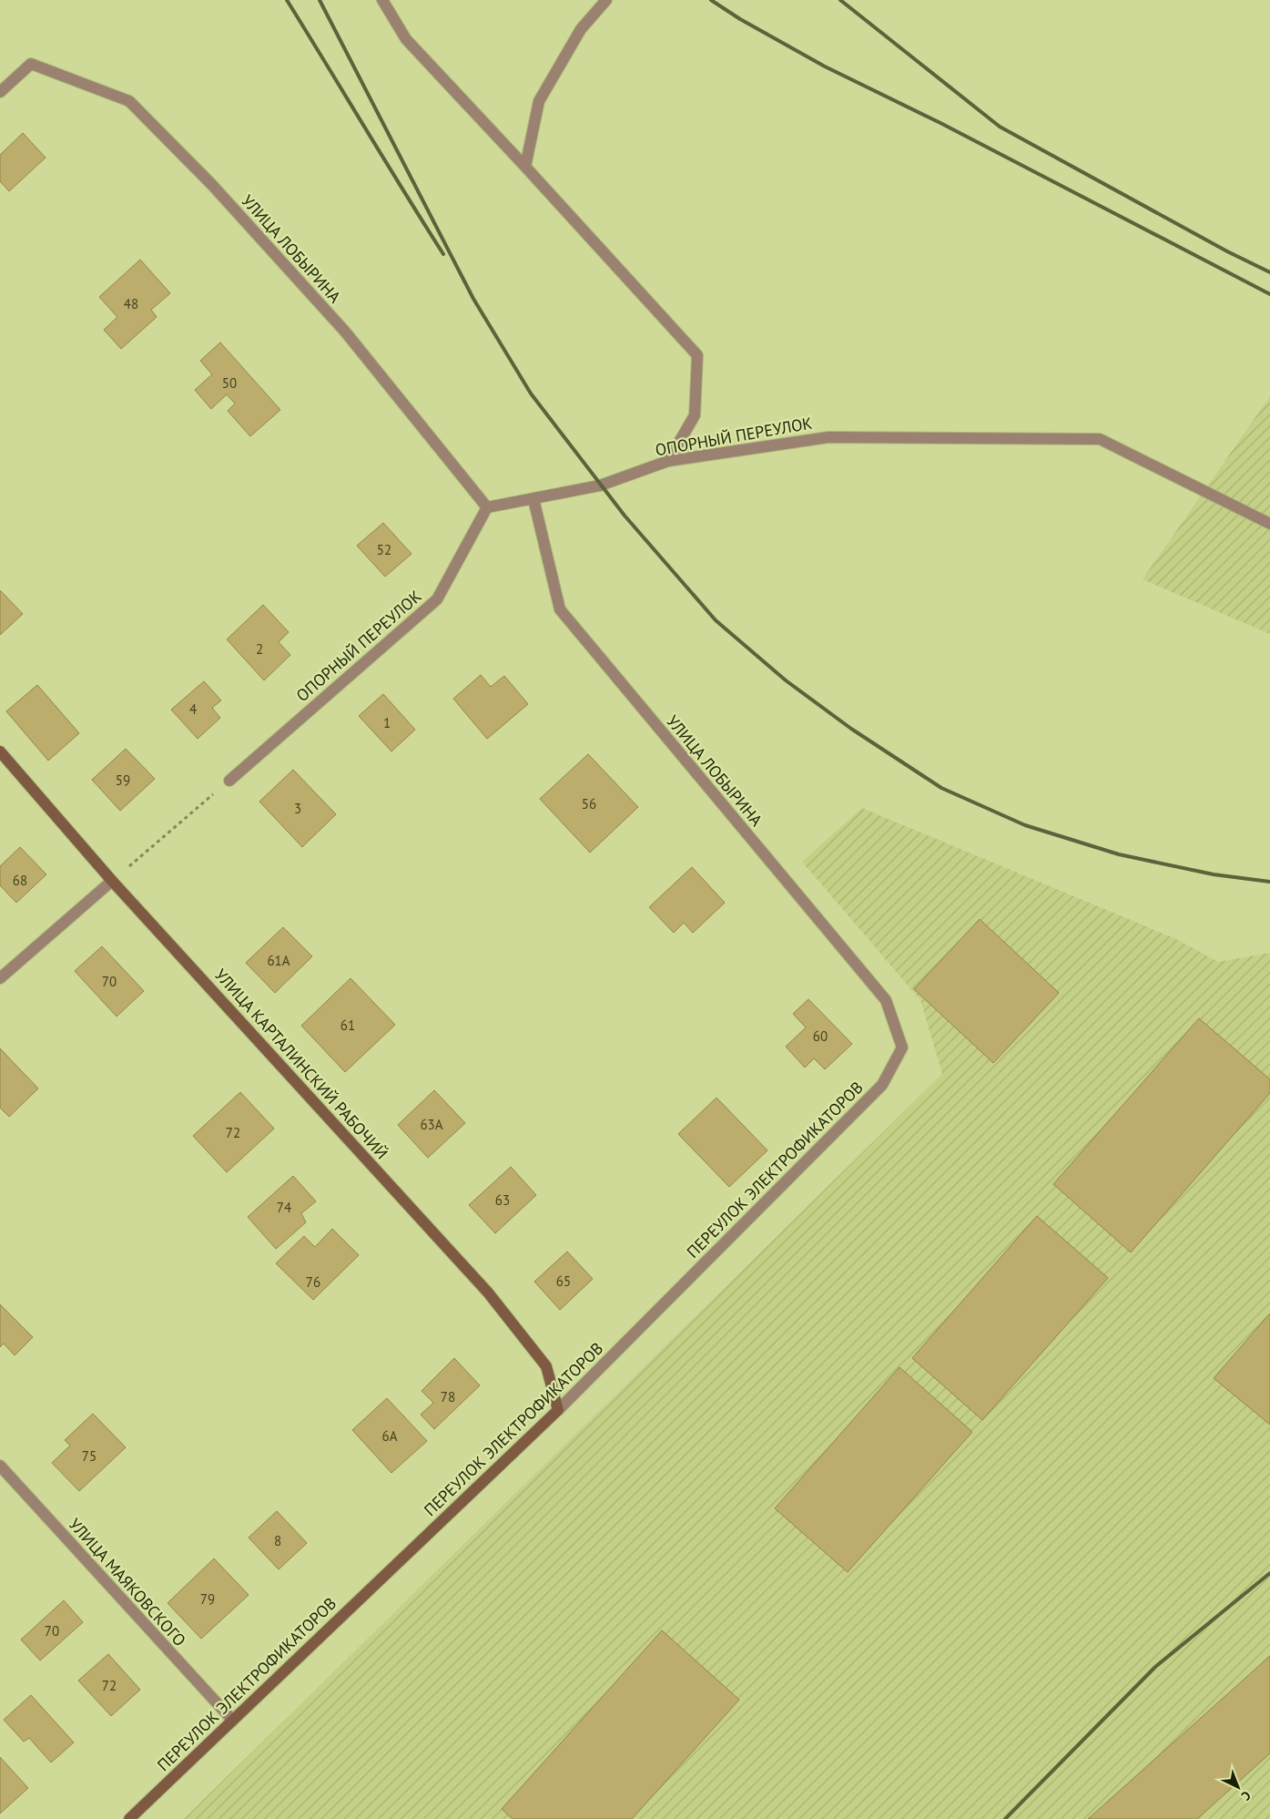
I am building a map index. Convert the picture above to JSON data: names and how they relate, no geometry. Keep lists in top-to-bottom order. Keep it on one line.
{"streets":{"street":["УЛИЦА ЛОБЫРИНА","ОПОРНЫЙ ПЕРЕУЛОК","УЛИЦА КАРТАЛИНСКИЙ РАБОЧИЙ","ПЕРЕУЛОК ЭЛЕКТРОФИКАТОРОВ","УЛИЦА МАЯКОВСКОГО"]},"crossings":[["УЛИЦА ЛОБЫРИНА","ОПОРНЫЙ ПЕРЕУЛОК"],["УЛИЦА ЛОБЫРИНА","ПЕРЕУЛОК ЭЛЕКТРОФИКАТОРОВ"],["УЛИЦА КАРТАЛИНСКИЙ РАБОЧИЙ","ПЕРЕУЛОК ЭЛЕКТРОФИКАТОРОВ"],["ПЕРЕУЛОК ЭЛЕКТРОФИКАТОРОВ","УЛИЦА МАЯКОВСКОГО"]],"house_numbers":["48","50","52","2","4","1","59","56","3","68","61А","70","61","60","63А","72","63","74","65","76","78","6А","75","8","79","70","72"],"north":"bottom right"}
